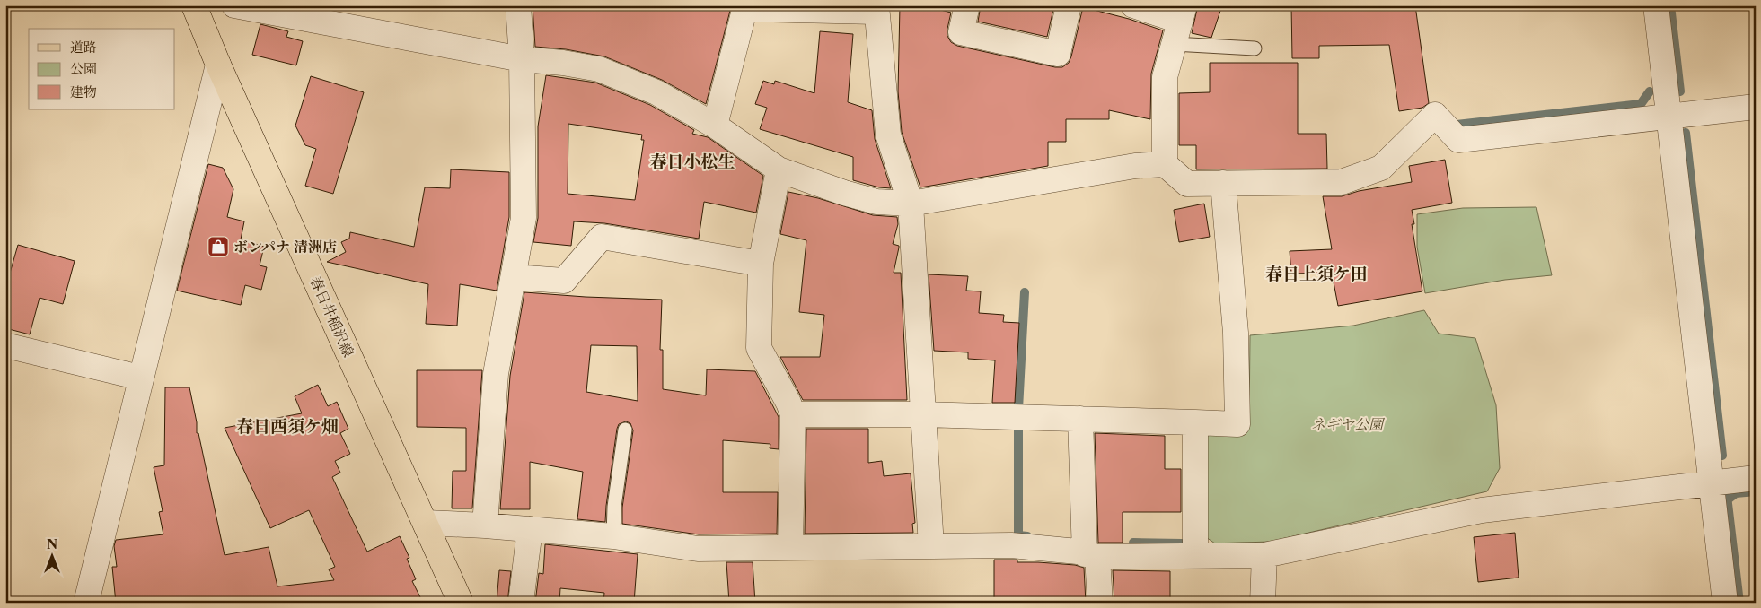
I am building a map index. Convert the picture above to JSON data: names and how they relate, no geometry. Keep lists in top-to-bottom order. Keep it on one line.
{"streets":{"main road":["春日井稲沢線"]},"districts":["春日小松生","春日上須ケ田","春日西須ケ畑"],"parks":["ネギヤ公園"],"places":{"shop":["ボンパナ 清洲店"]},"legend":["道路","公園","建物"],"north":"top"}
